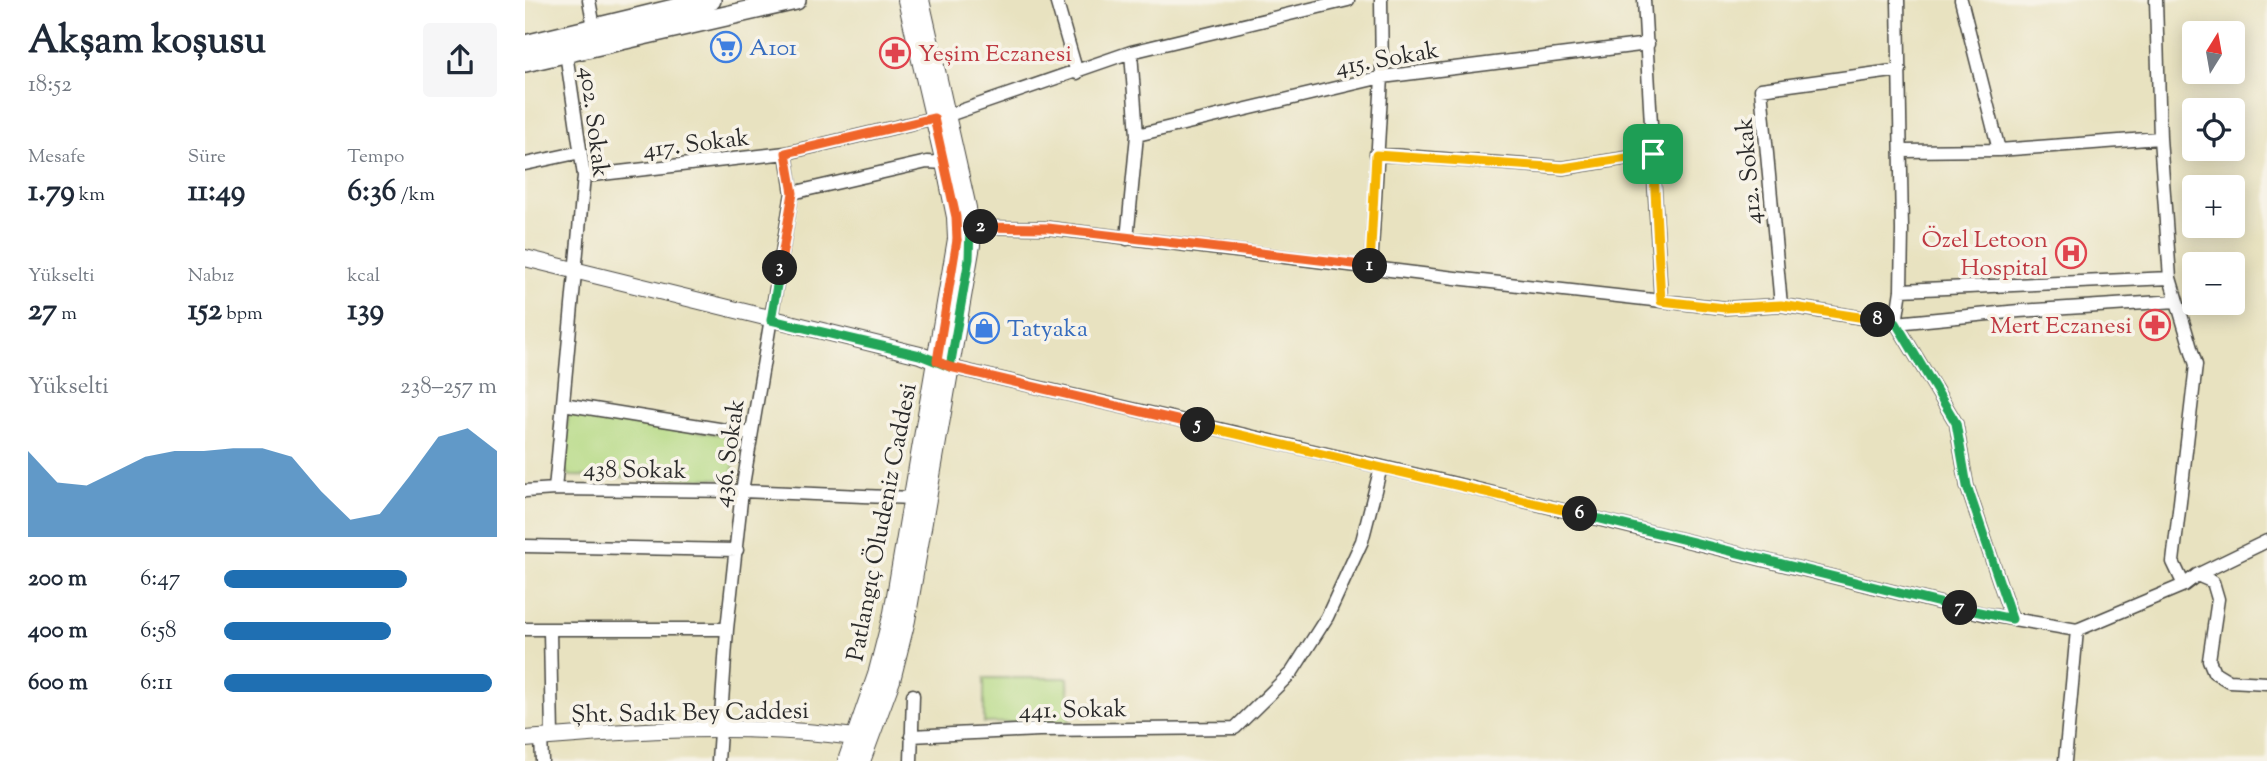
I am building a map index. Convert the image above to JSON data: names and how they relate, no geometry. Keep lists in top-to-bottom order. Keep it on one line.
{"streets":{"main road":["Patlangıç Öludeniz Caddesi"],"street":["415. Sokak","402. Sokak","417. Sokak","412. Sokak","436. Sokak","438 Sokak","441. Sokak","Şht. Sadık Bey Caddesi"]},"crossings":[["402. Sokak","417. Sokak"],["402. Sokak","438 Sokak"],["417. Sokak","436. Sokak"],["417. Sokak","Patlangıç Öludeniz Caddesi"],["436. Sokak","438 Sokak"],["436. Sokak","Şht. Sadık Bey Caddesi"],["438 Sokak","Patlangıç Öludeniz Caddesi"],["Patlangıç Öludeniz Caddesi","Şht. Sadık Bey Caddesi"]],"places":{"supermarket":["A101"],"pharmacy":["Yeşim Eczanesi","Mert Eczanesi"],"hospital":["Özel Letoon Hospital"],"shop":["Tatyaka"]},"north":"top","page":{"heading":["Akşam koşusu","18:52"],"map_buttons":["+","−"],"stats":[["Mesafe","1.79 km"],["Süre","11:49"],["Tempo","6:36 /km"],["Yükselti","27 m"],["Nabız","152 bpm"],["kcal","139"]],"pins":["2","1","3","8","5","6","7"],"chart":["Yükselti","238–257 m"],"list":[{"name":"200 m","note":"6:47"},{"name":"400 m","note":"6:58"},{"name":"600 m","note":"6:11"}]}}
